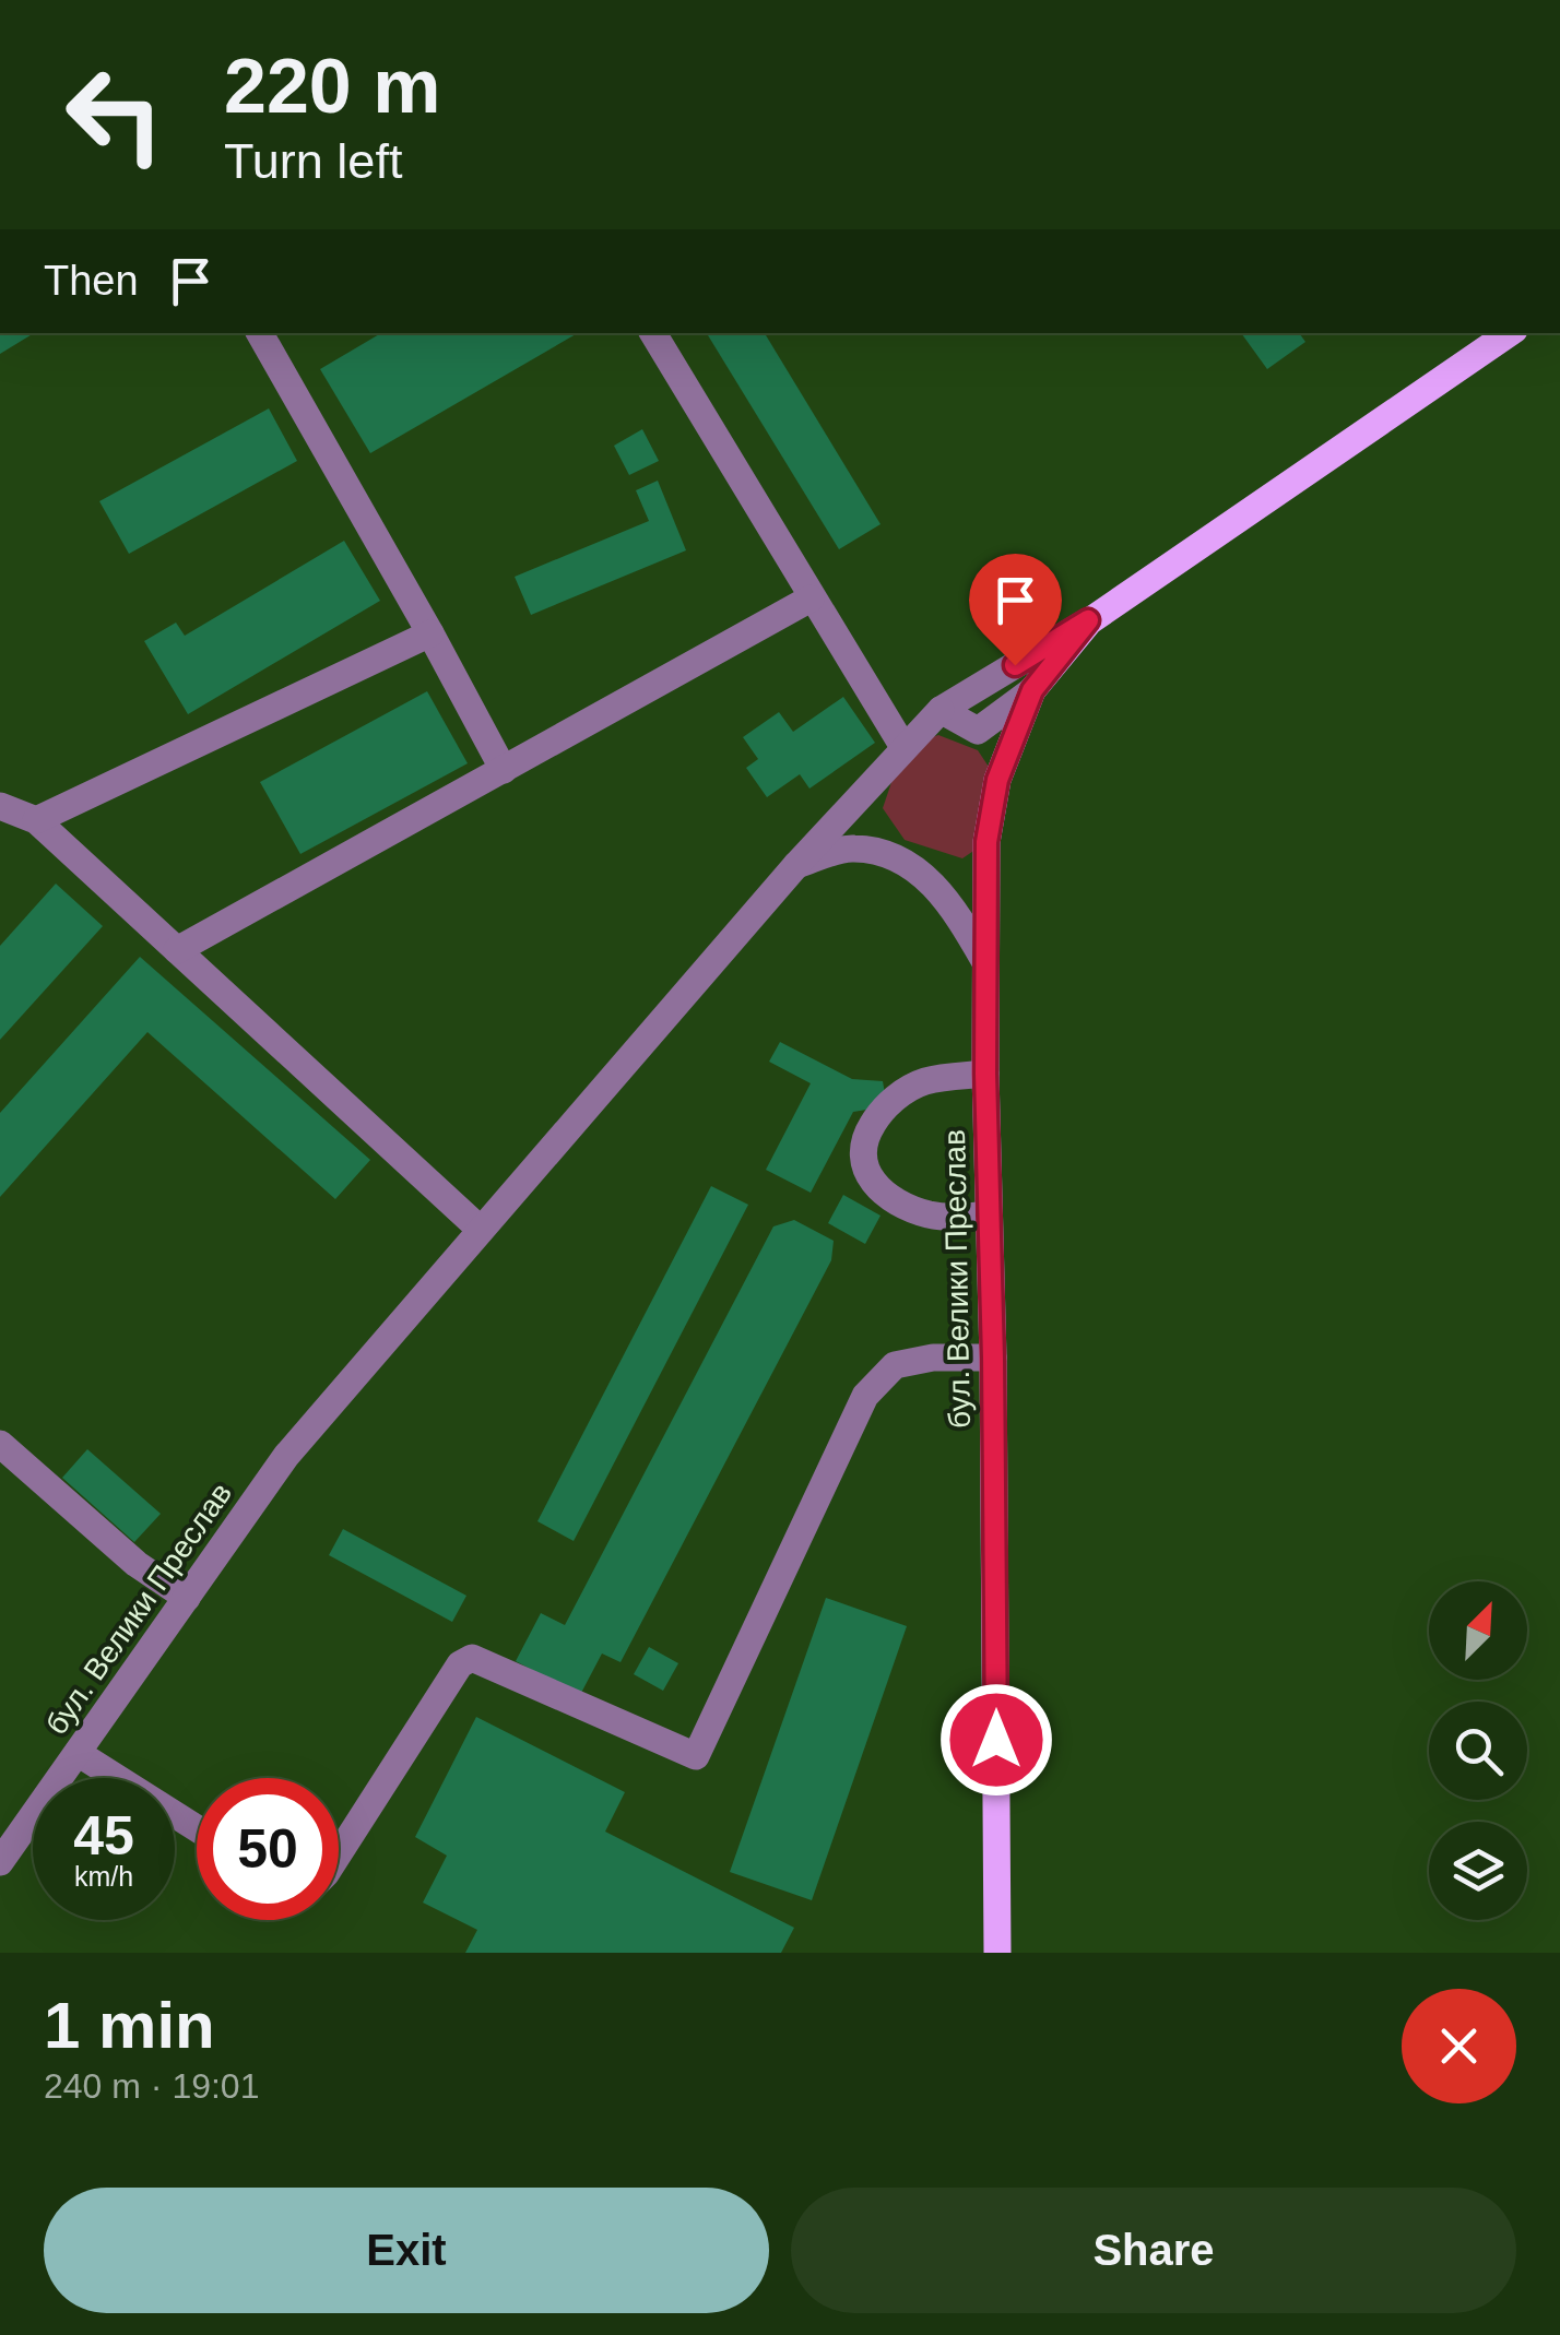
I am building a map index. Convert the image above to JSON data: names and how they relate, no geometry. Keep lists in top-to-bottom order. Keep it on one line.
{"streets":{"main road":["бул. Велики Преслав"]},"north":"top right","page":{"turn":["220 m","Turn left"],"then":"Then","speed":"45 km/h","limit":"50","heading":["1 min","240 m · 19:01"],"buttons":["Exit","Share"]}}
